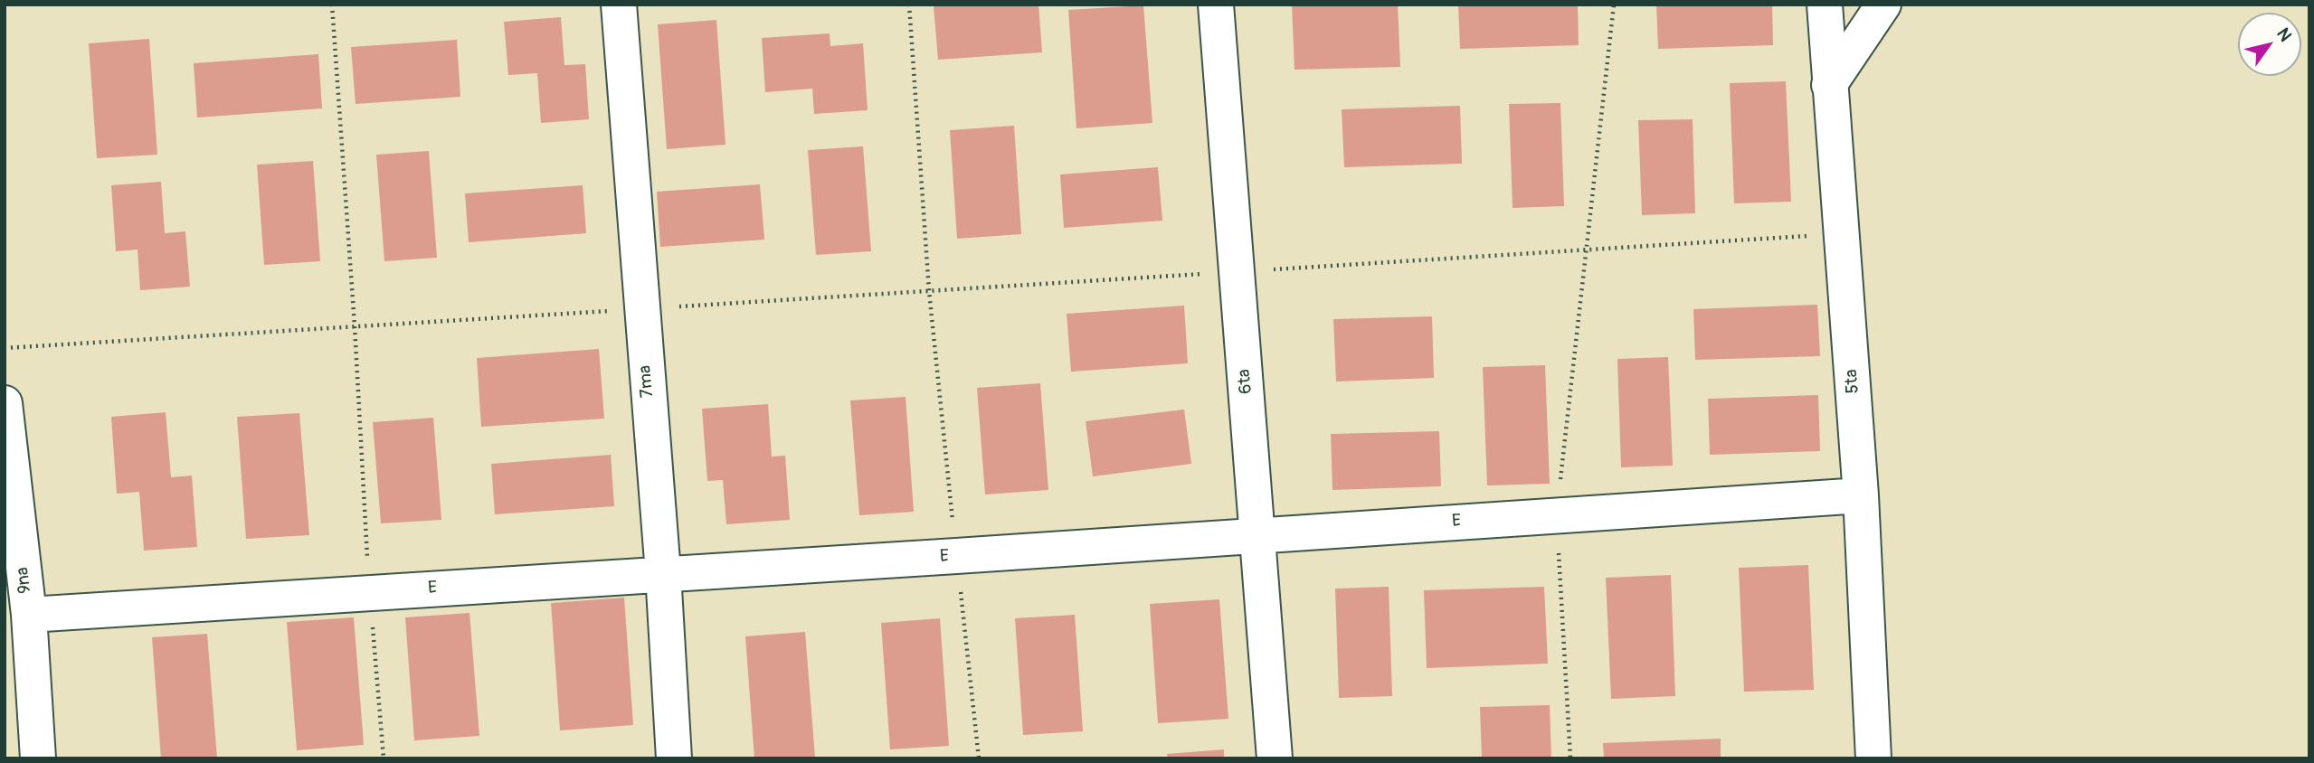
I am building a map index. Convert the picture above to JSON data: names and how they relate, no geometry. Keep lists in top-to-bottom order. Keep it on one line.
{"streets":{"street":["7ma","6ta","5ta","E","9na"]},"crossings":[["7ma","E"],["6ta","E"],["5ta","E"],["E","9na"]],"north":"top right"}
